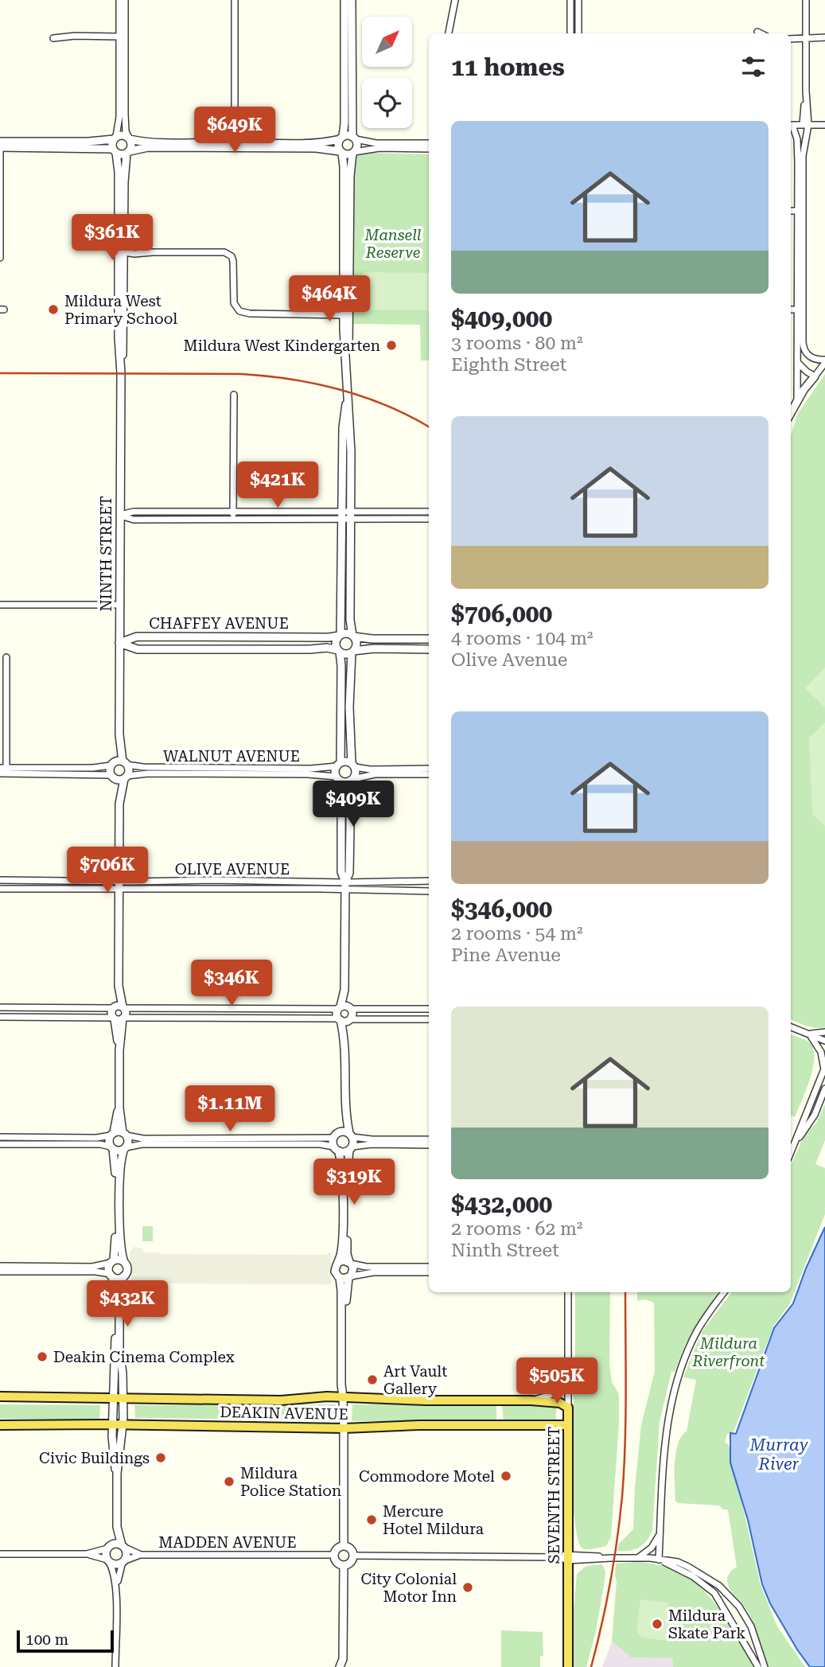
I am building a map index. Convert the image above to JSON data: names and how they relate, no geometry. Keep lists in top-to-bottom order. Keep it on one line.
{"streets":{"highway":["DEAKIN AVENUE","SEVENTH STREET"],"street":["NINTH STREET","CHAFFEY AVENUE","WALNUT AVENUE","OLIVE AVENUE","MADDEN AVENUE"]},"crossings":[["NINTH STREET","CHAFFEY AVENUE"],["NINTH STREET","WALNUT AVENUE"],["DEAKIN AVENUE","SEVENTH STREET"]],"water":["Murray River"],"parks":["Mansell Reserve","Mildura Riverfront"],"places":["Mildura West Primary School","Mildura West Kindergarten","Deakin Cinema Complex","Art Vault Gallery","Civic Buildings","Commodore Motel","Mildura Police Station","Mercure Hotel Mildura","City Colonial Motor Inn","Mildura Skate Park"],"scale_bar":"100 m","north":"top right","page":{"heading":"11 homes","list":[{"name":"$409,000","note":"3 rooms · 80 m² · Eighth Street"},{"name":"$706,000","note":"4 rooms · 104 m² · Olive Avenue"},{"name":"$346,000","note":"2 rooms · 54 m² · Pine Avenue"},{"name":"$432,000","note":"2 rooms · 62 m² · Ninth Street"}],"price":["$649K","$361K","$464K","$421K","$409K","$706K","$346K","$1.11M","$319K","$432K","$505K"],"scale":"100 m"}}
